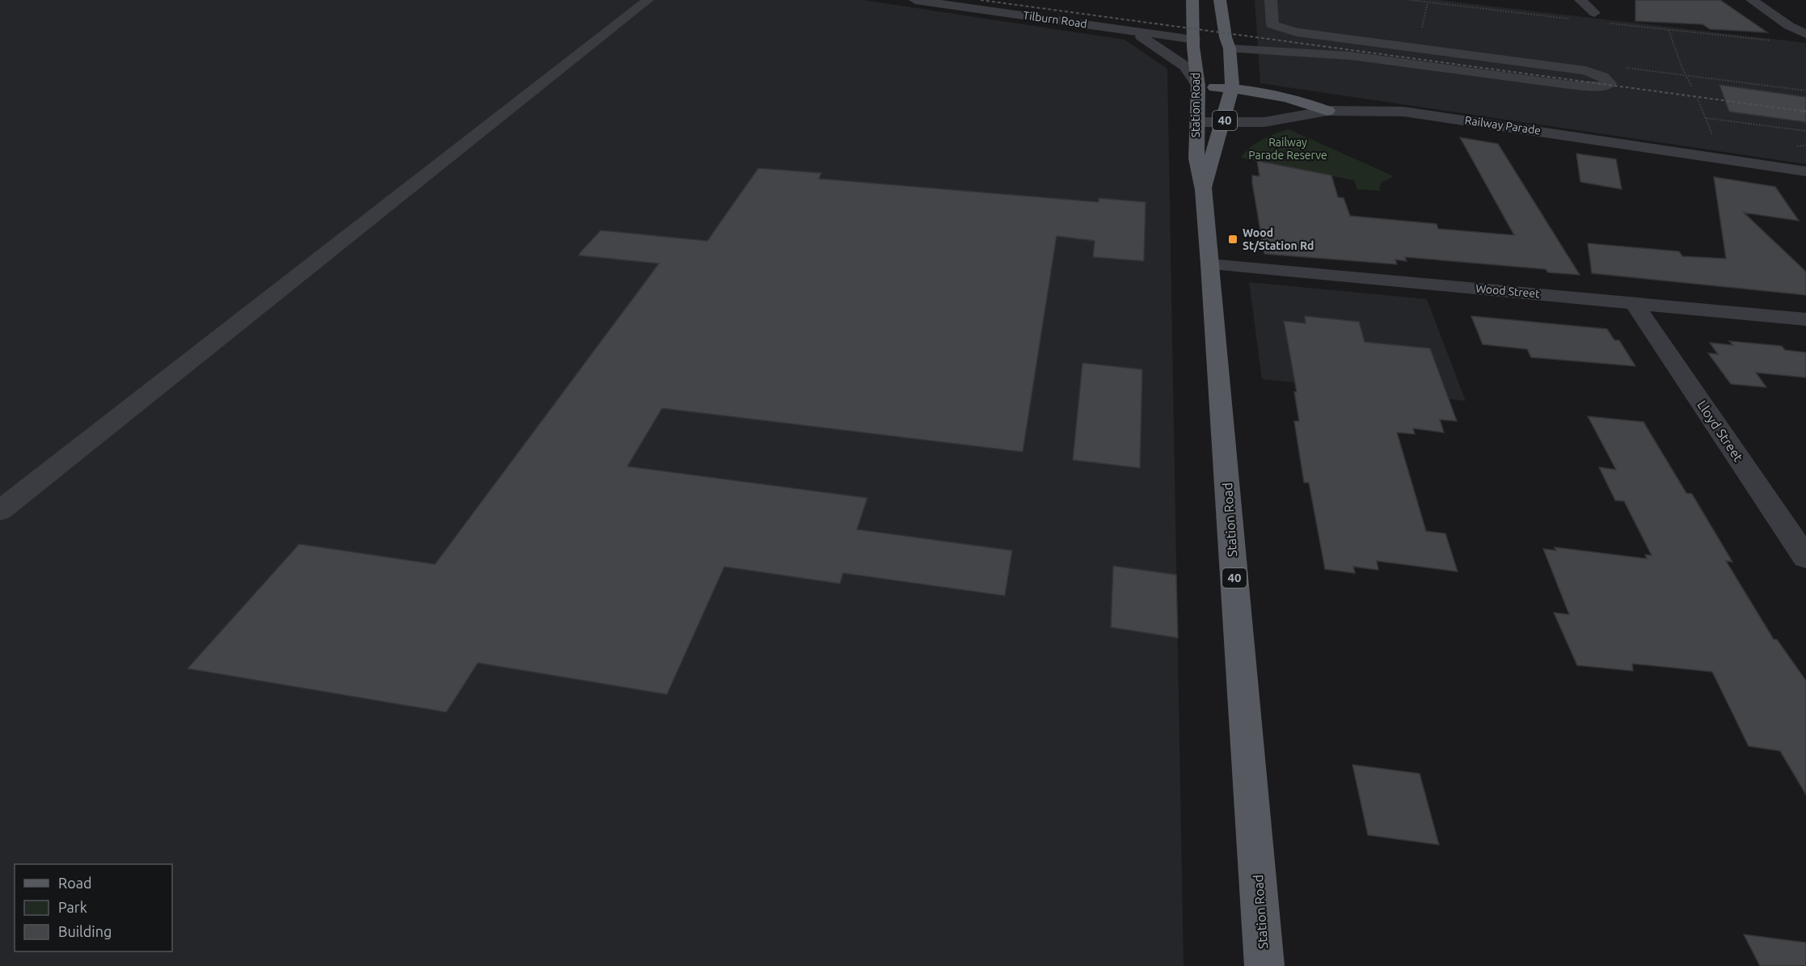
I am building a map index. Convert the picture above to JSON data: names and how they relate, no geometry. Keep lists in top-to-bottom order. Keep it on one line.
{"streets":{"main road":["Station Road","40"],"street":["Tilburn Road","Railway Parade","Wood Street","Lloyd Street"]},"crossings":[["Tilburn Road","Station Road"],["Station Road","40"],["Station Road","Railway Parade"],["Station Road","Wood Street"],["Wood Street","Lloyd Street"]],"parks":["Railway Parade Reserve"],"places":{"transit":["Wood St/Station Rd"]},"legend":["Road","Park","Building"]}
